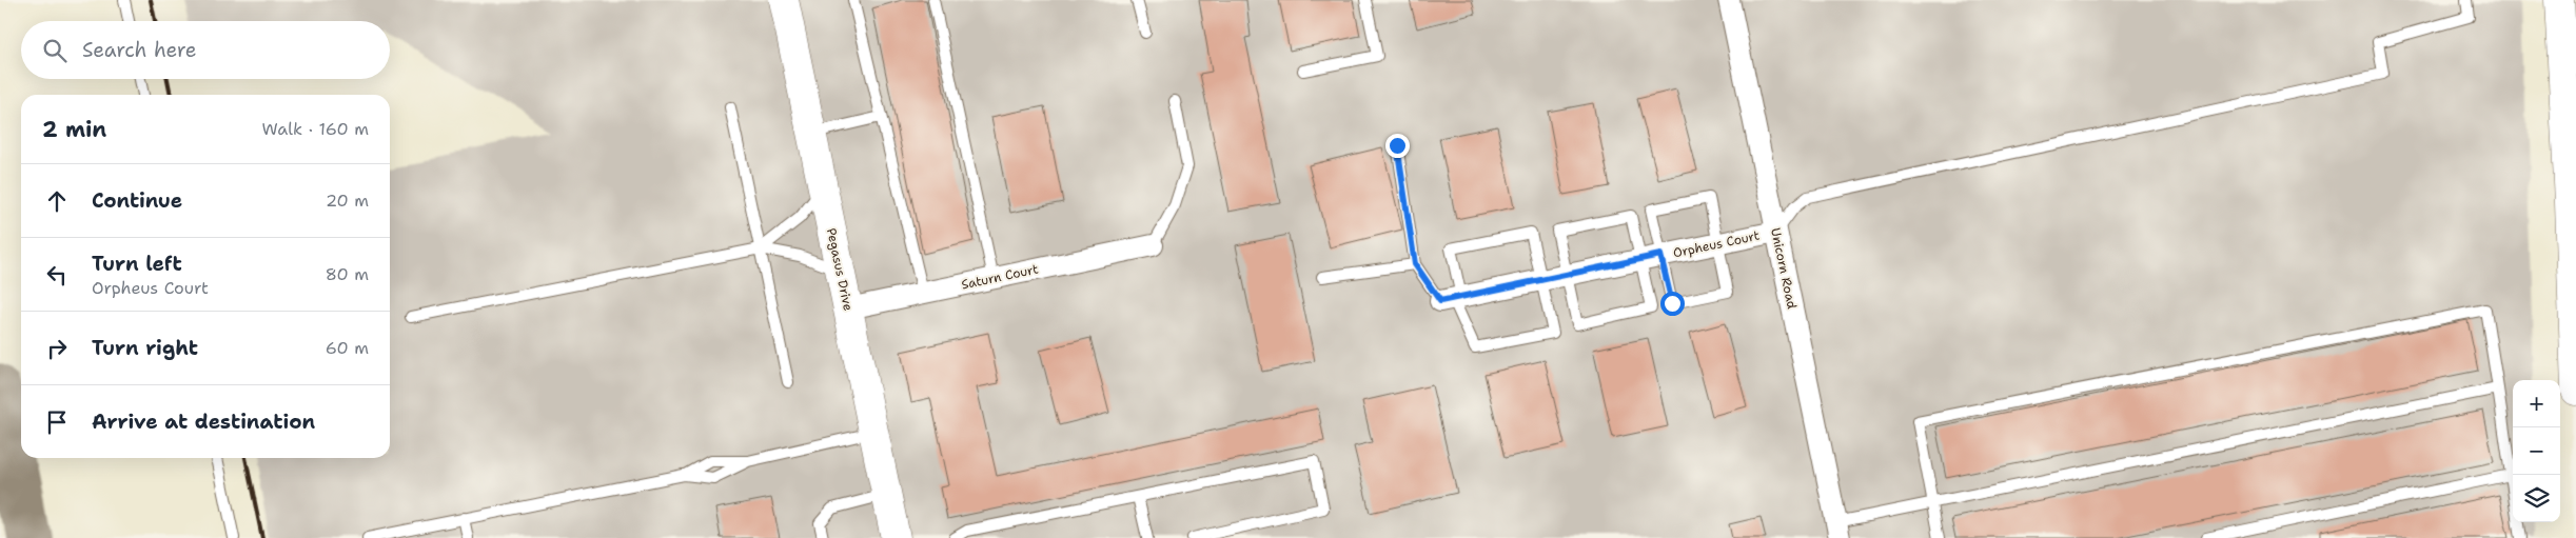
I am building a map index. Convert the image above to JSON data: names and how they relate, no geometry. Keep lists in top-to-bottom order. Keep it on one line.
{"streets":{"main road":["Pegasus Drive"],"street":["Orpheus Court","Unicorn Road","Saturn Court"]},"crossings":[["Orpheus Court","Unicorn Road"],["Pegasus Drive","Saturn Court"]],"page":{"search":"Search here","heading":["2 min","Walk · 160 m"],"list":[["Continue","20 m"],["Turn left","Orpheus Court","80 m"],["Turn right","60 m"],"Arrive at destination"],"map_buttons":["+","−"]}}
